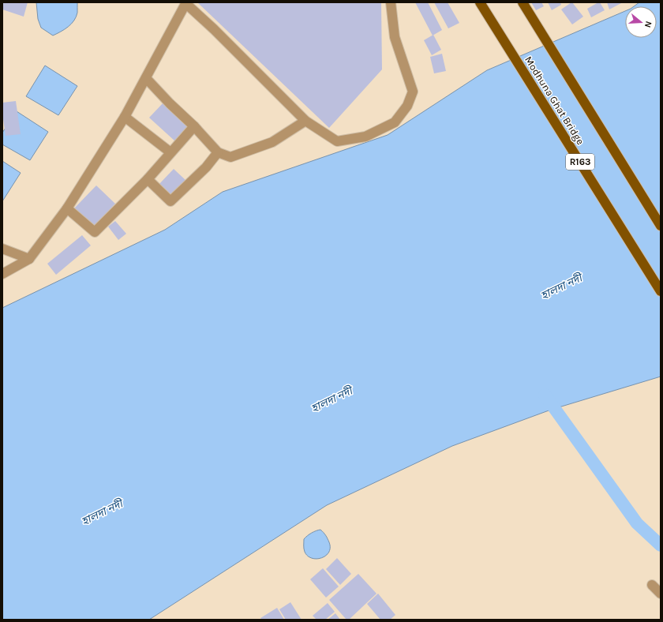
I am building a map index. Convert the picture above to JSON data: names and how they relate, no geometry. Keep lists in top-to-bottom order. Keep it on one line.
{"streets":{"main road":["Modhuna Ghat Bridge","R163"]},"water":["হালদা নদী"],"north":"right"}
